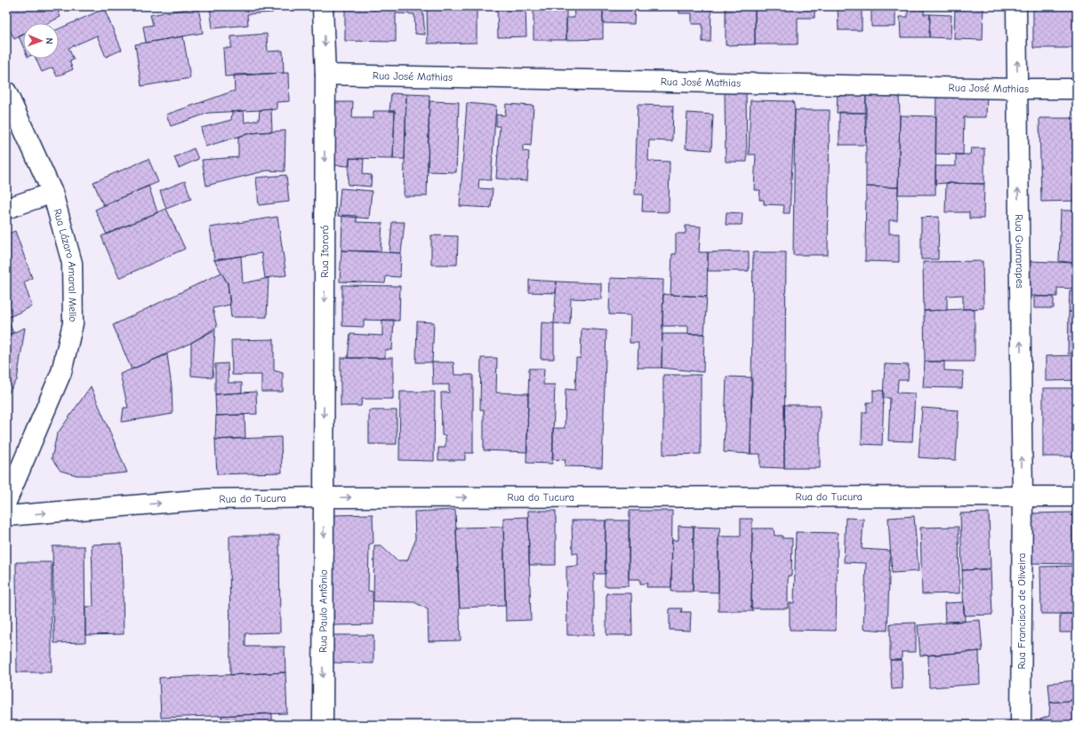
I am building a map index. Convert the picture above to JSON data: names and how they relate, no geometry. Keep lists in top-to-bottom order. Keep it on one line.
{"streets":{"street":["Rua José Mathias","Rua Itororó","Rua Guararapes","Rua Lázaro Amaral Mello","Rua do Tucura","Rua Paulo Antônio","Rua Francisco de Oliveira"]},"crossings":[["Rua José Mathias","Rua Itororó"],["Rua José Mathias","Rua Guararapes"],["Rua Itororó","Rua do Tucura"],["Rua Itororó","Rua Paulo Antônio"],["Rua Guararapes","Rua do Tucura"],["Rua Guararapes","Rua Francisco de Oliveira"],["Rua do Tucura","Rua Paulo Antônio"],["Rua do Tucura","Rua Francisco de Oliveira"]],"one_way":["Rua Itororó","Rua Guararapes","Rua do Tucura","Rua Paulo Antônio"],"north":"right"}
